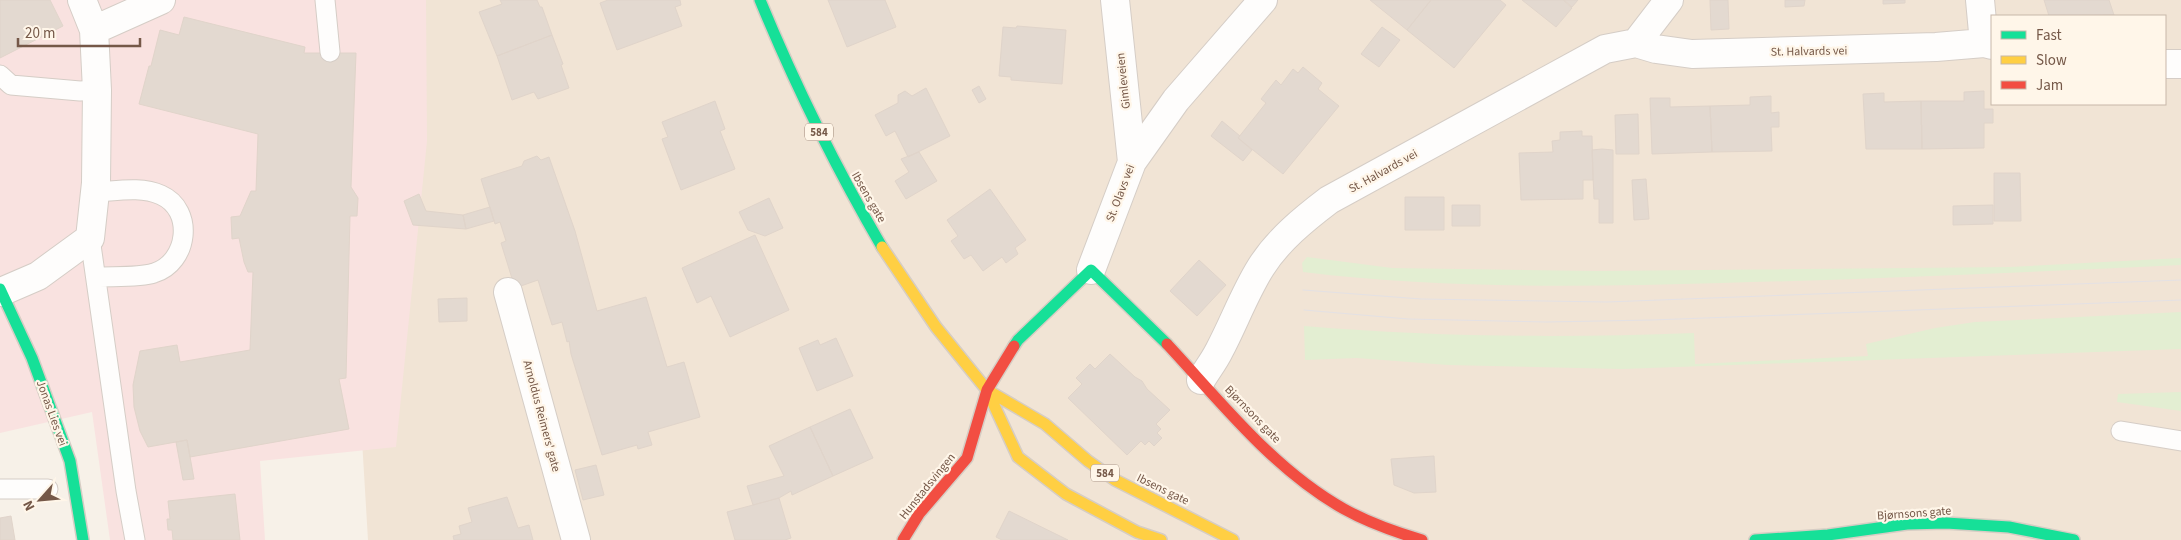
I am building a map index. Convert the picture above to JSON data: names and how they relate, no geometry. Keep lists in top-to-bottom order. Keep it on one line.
{"streets":{"street":["St. Halvards vei","Gimleveien","584","St. Olavs vei","Ibsens gate","Jonas Lies vei","Bjørnsons gate","Arnoldus Reimers' gate","Hunstadsvingen"]},"crossings":[["St. Halvards vei","Bjørnsons gate"],["Gimleveien","St. Olavs vei"],["St. Olavs vei","Ibsens gate"],["St. Olavs vei","Bjørnsons gate"],["St. Olavs vei","Hunstadsvingen"],["Ibsens gate","Hunstadsvingen"]],"legend":["Fast","Slow","Jam"],"scale_bar":"20 m","north":"bottom left"}
